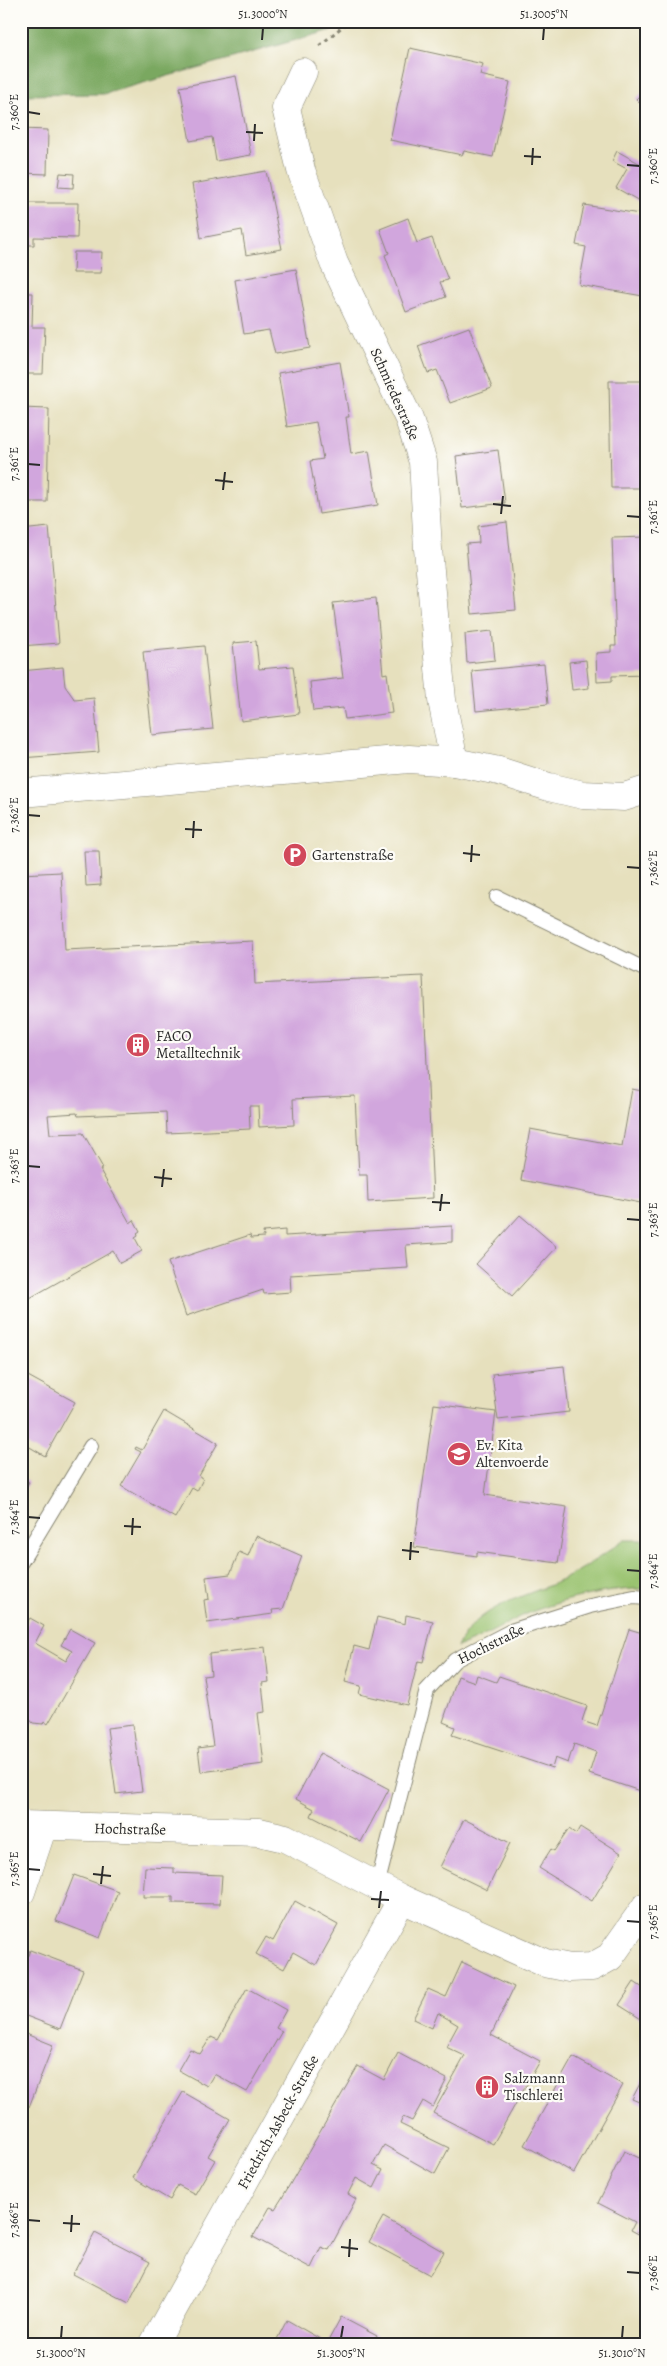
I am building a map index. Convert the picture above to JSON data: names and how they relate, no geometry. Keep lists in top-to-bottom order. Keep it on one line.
{"streets":{"street":["Schmiedestraße","Hochstraße","Friedrich-Asbeck-Straße"]},"crossings":[["Hochstraße","Friedrich-Asbeck-Straße"]],"places":{"parking":["Gartenstraße"],"building":["FACO Metalltechnik","Salzmann Tischlerei"],"school or university":["Ev. Kita Altenvoerde"]},"coordinates":["51.3000°N","51.3005°N","7.360°E","7.361°E","7.362°E","7.363°E","7.364°E","7.365°E","7.366°E","51.3010°N"]}
